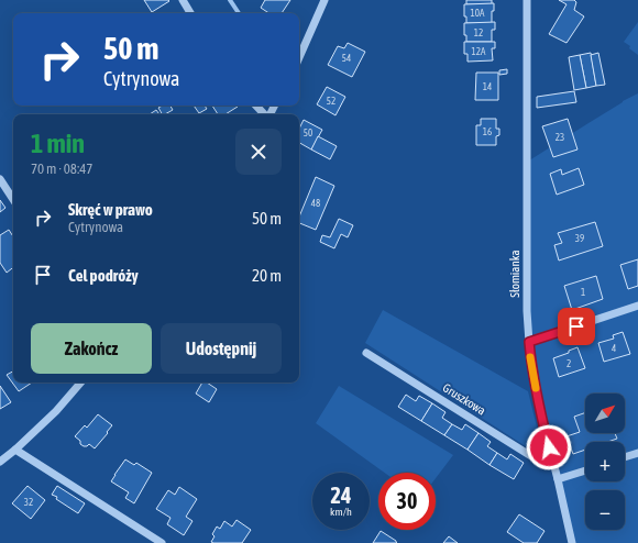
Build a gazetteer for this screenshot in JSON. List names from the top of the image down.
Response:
{
  "streets": {
    "street": ["Słomianka", "Gruszkowa"]
  },
  "crossings": [
    ["Słomianka", "Gruszkowa"]
  ],
  "house_numbers": [
    "10A",
    "12",
    "12A",
    "54",
    "14",
    "52",
    "16",
    "50",
    "23",
    "48",
    "39",
    "1",
    "4",
    "2",
    "32"
  ],
  "north": "top right",
  "page": {
    "turn": ["50 m", "Cytrynowa"],
    "heading": ["1 min", "70 m · 08:47"],
    "list": [
      {
        "name": "Skręć w prawo",
        "note": "Cytrynowa",
        "value": "50 m"
      },
      {
        "name": "Cel podróży",
        "value": "20 m"
      }
    ],
    "buttons": ["Zakończ", "Udostępnij"],
    "map_buttons": ["+", "−"],
    "speed": "24 km/h",
    "limit": "30"
  }
}
